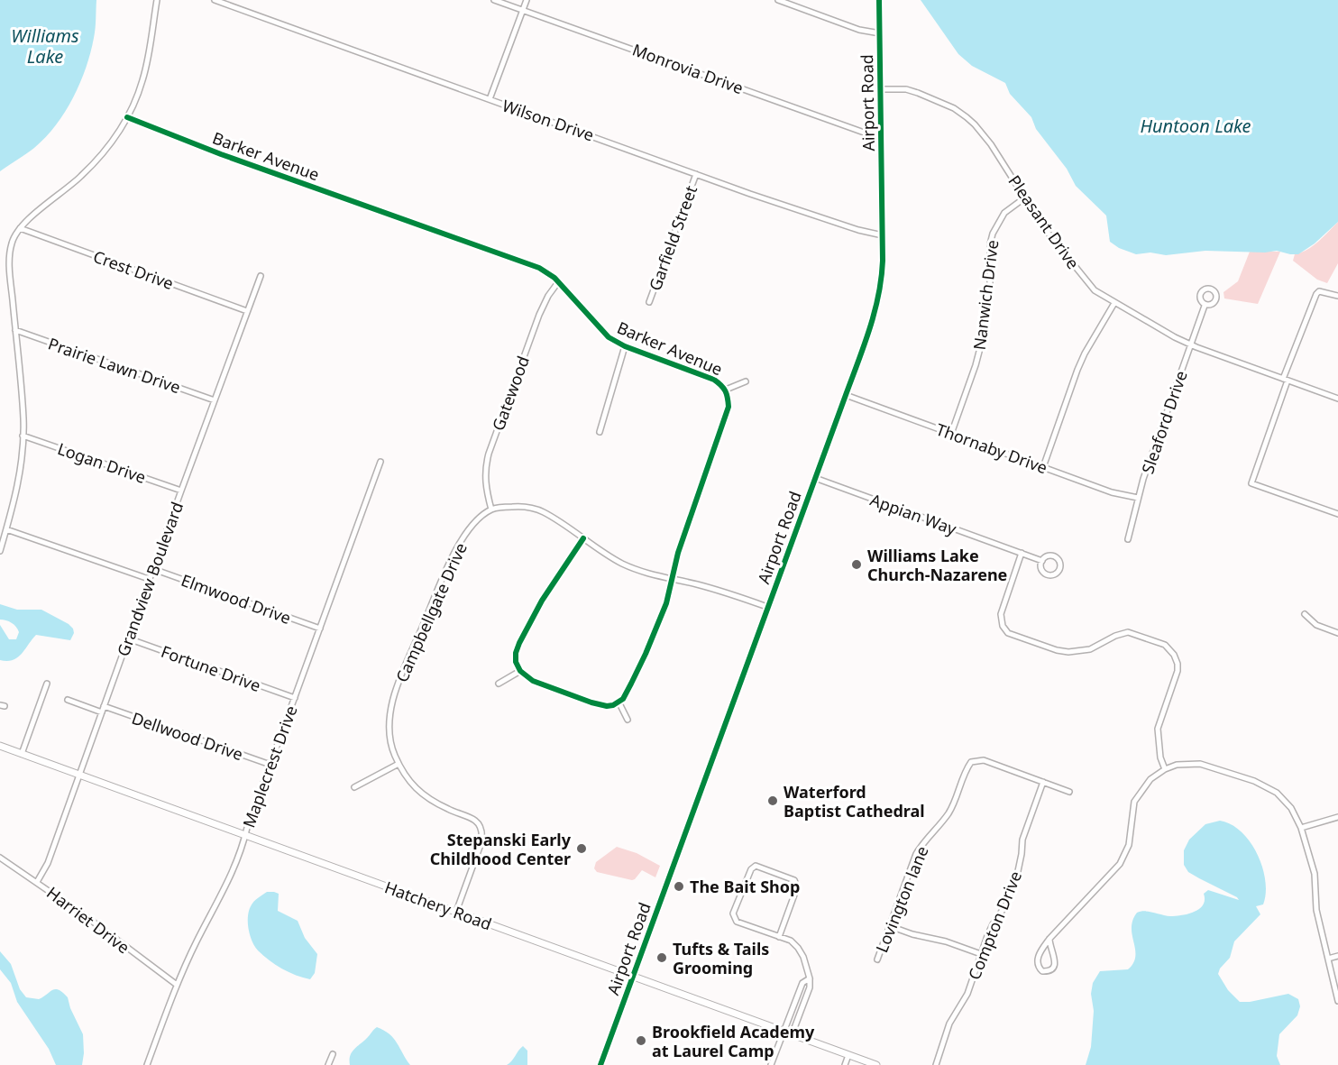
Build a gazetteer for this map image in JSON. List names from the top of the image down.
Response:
{
  "streets": {
    "street": [
      "Monrovia Drive",
      "Airport Road",
      "Wilson Drive",
      "Barker Avenue",
      "Pleasant Drive",
      "Garfield Street",
      "Crest Drive",
      "Nanwich Drive",
      "Prairie Lawn Drive",
      "Gatewood",
      "Sleaford Drive",
      "Thornaby Drive",
      "Logan Drive",
      "Appian Way",
      "Grandview Boulevard",
      "Elmwood Drive",
      "Campbellgate Drive",
      "Fortune Drive",
      "Dellwood Drive",
      "Maplecrest Drive",
      "Lovington lane",
      "Hatchery Road",
      "Harriet Drive",
      "Compton Drive"
    ]
  },
  "crossings": [
    ["Monrovia Drive", "Airport Road"],
    ["Airport Road", "Wilson Drive"],
    ["Airport Road", "Pleasant Drive"],
    ["Airport Road", "Thornaby Drive"],
    ["Airport Road", "Appian Way"],
    ["Airport Road", "Campbellgate Drive"],
    ["Airport Road", "Hatchery Road"],
    ["Wilson Drive", "Garfield Street"],
    ["Barker Avenue", "Gatewood"],
    ["Barker Avenue", "Campbellgate Drive"],
    ["Pleasant Drive", "Nanwich Drive"],
    ["Pleasant Drive", "Sleaford Drive"],
    ["Crest Drive", "Grandview Boulevard"],
    ["Nanwich Drive", "Thornaby Drive"],
    ["Prairie Lawn Drive", "Grandview Boulevard"],
    ["Gatewood", "Campbellgate Drive"],
    ["Sleaford Drive", "Thornaby Drive"],
    ["Logan Drive", "Grandview Boulevard"],
    ["Grandview Boulevard", "Elmwood Drive"],
    ["Grandview Boulevard", "Fortune Drive"],
    ["Grandview Boulevard", "Dellwood Drive"],
    ["Grandview Boulevard", "Hatchery Road"],
    ["Grandview Boulevard", "Harriet Drive"],
    ["Elmwood Drive", "Maplecrest Drive"],
    ["Campbellgate Drive", "Hatchery Road"],
    ["Fortune Drive", "Maplecrest Drive"],
    ["Dellwood Drive", "Maplecrest Drive"],
    ["Maplecrest Drive", "Hatchery Road"],
    ["Maplecrest Drive", "Harriet Drive"],
    ["Lovington lane", "Compton Drive"]
  ],
  "water": ["Williams Lake", "Huntoon Lake"],
  "places": [
    "Williams Lake Church-Nazarene",
    "Waterford Baptist Cathedral",
    "Stepanski Early Childhood Center",
    "The Bait Shop",
    "Tufts & Tails Grooming",
    "Brookfield Academy at Laurel Camp"
  ]
}
